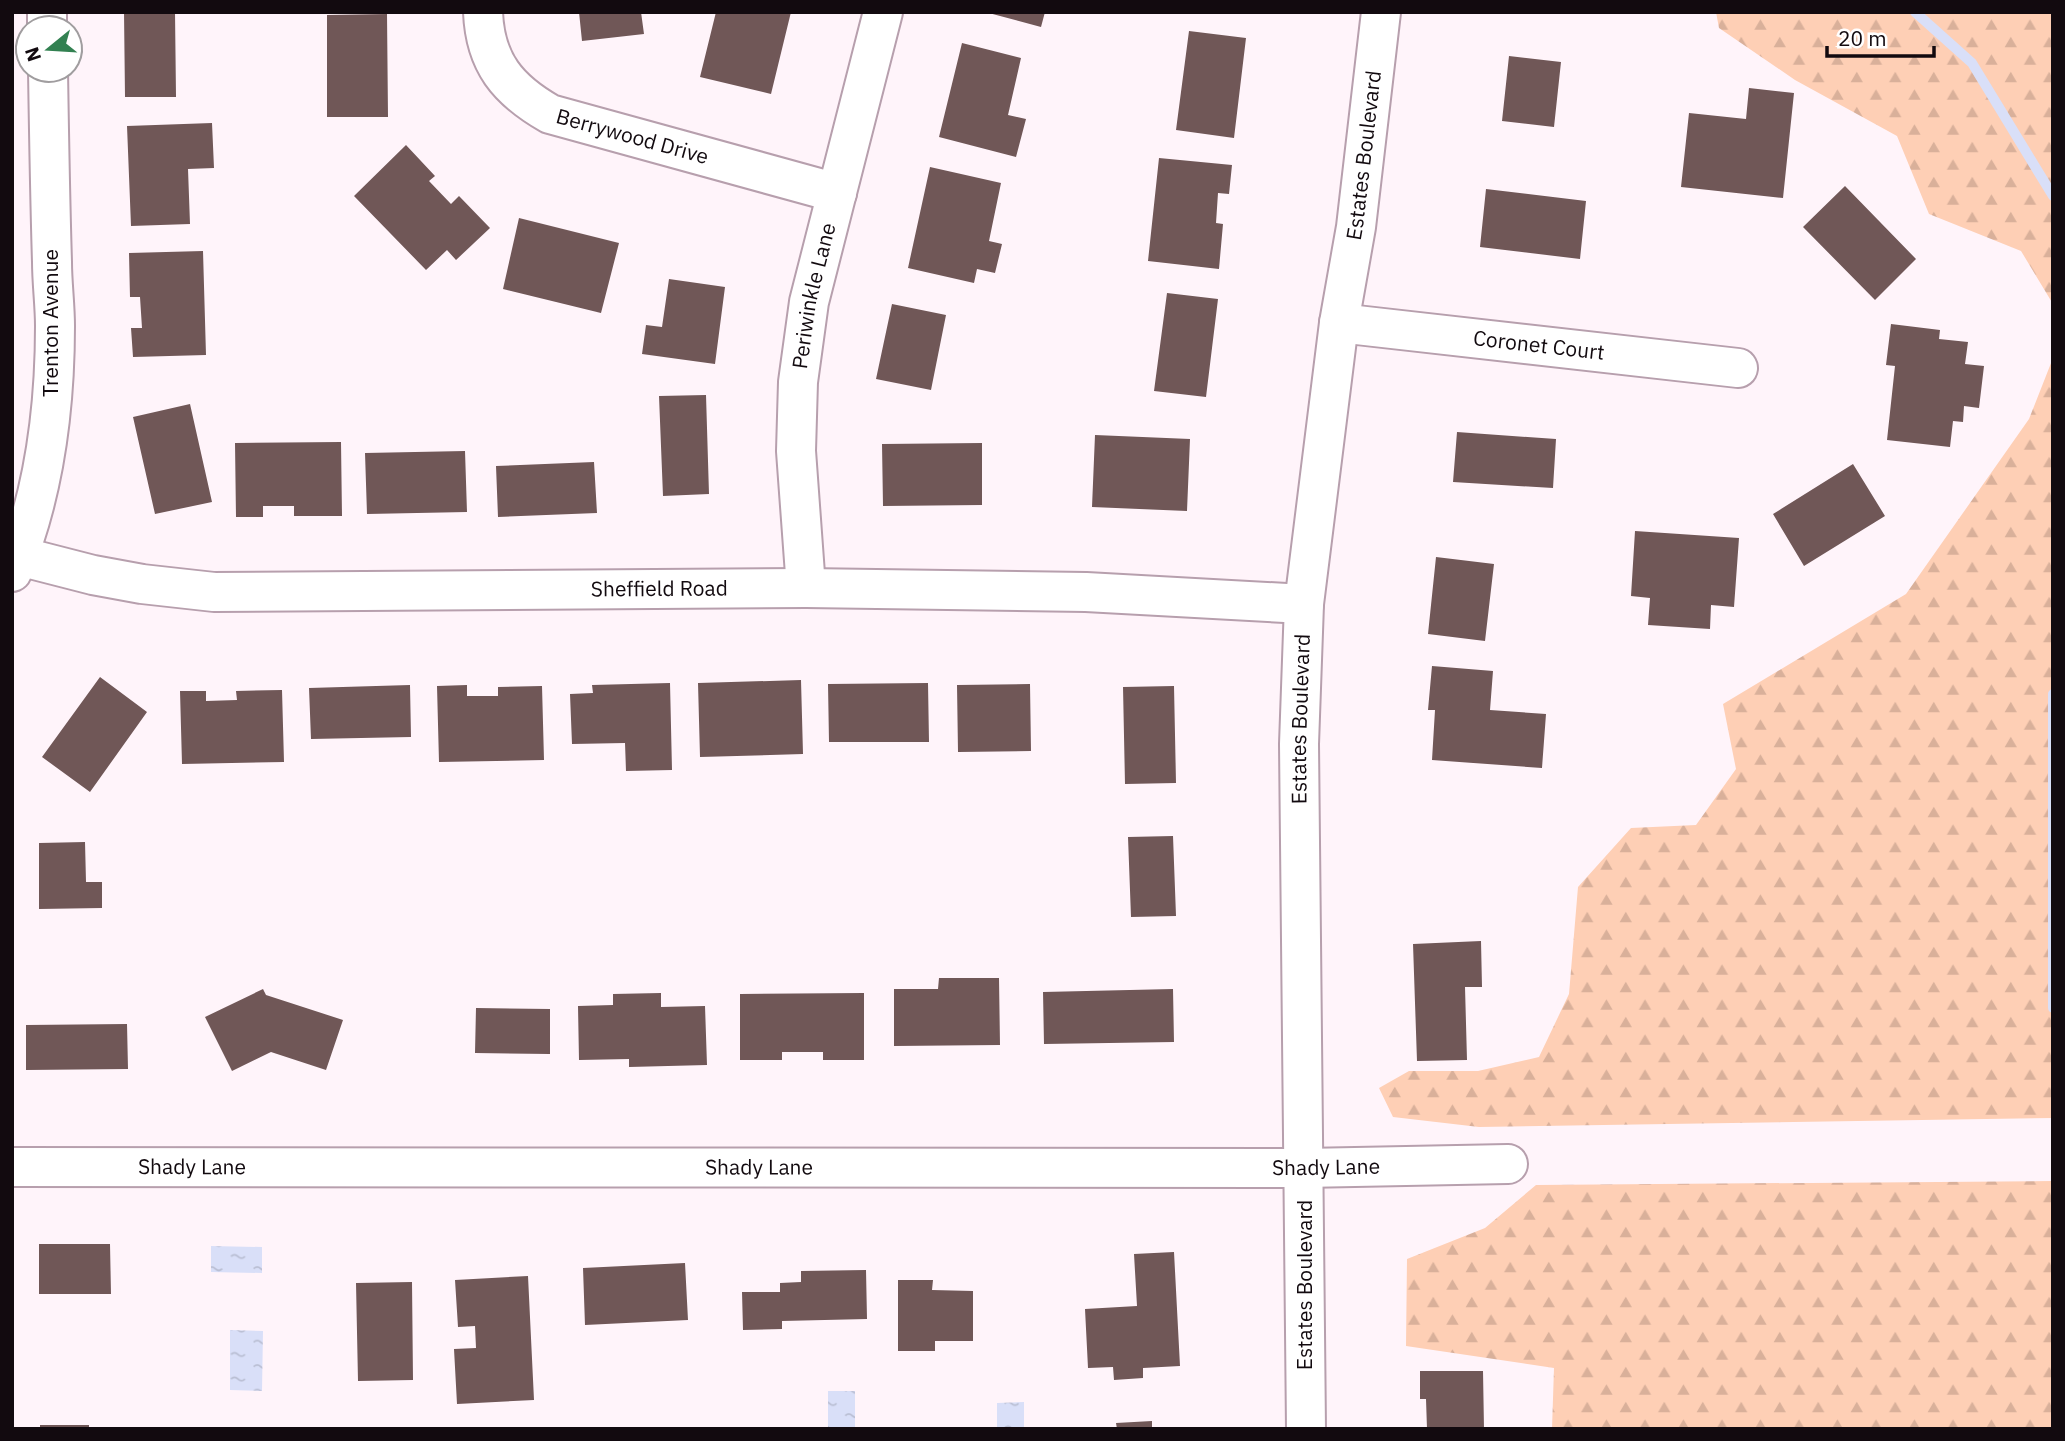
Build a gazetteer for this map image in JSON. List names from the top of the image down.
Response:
{
  "streets": {
    "street": [
      "Berrywood Drive",
      "Estates Boulevard",
      "Periwinkle Lane",
      "Trenton Avenue",
      "Coronet Court",
      "Sheffield Road",
      "Shady Lane"
    ]
  },
  "crossings": [
    ["Berrywood Drive", "Periwinkle Lane"],
    ["Estates Boulevard", "Coronet Court"],
    ["Estates Boulevard", "Sheffield Road"],
    ["Estates Boulevard", "Shady Lane"],
    ["Periwinkle Lane", "Sheffield Road"],
    ["Trenton Avenue", "Sheffield Road"]
  ],
  "scale_bar": "20 m",
  "north": "left"
}
